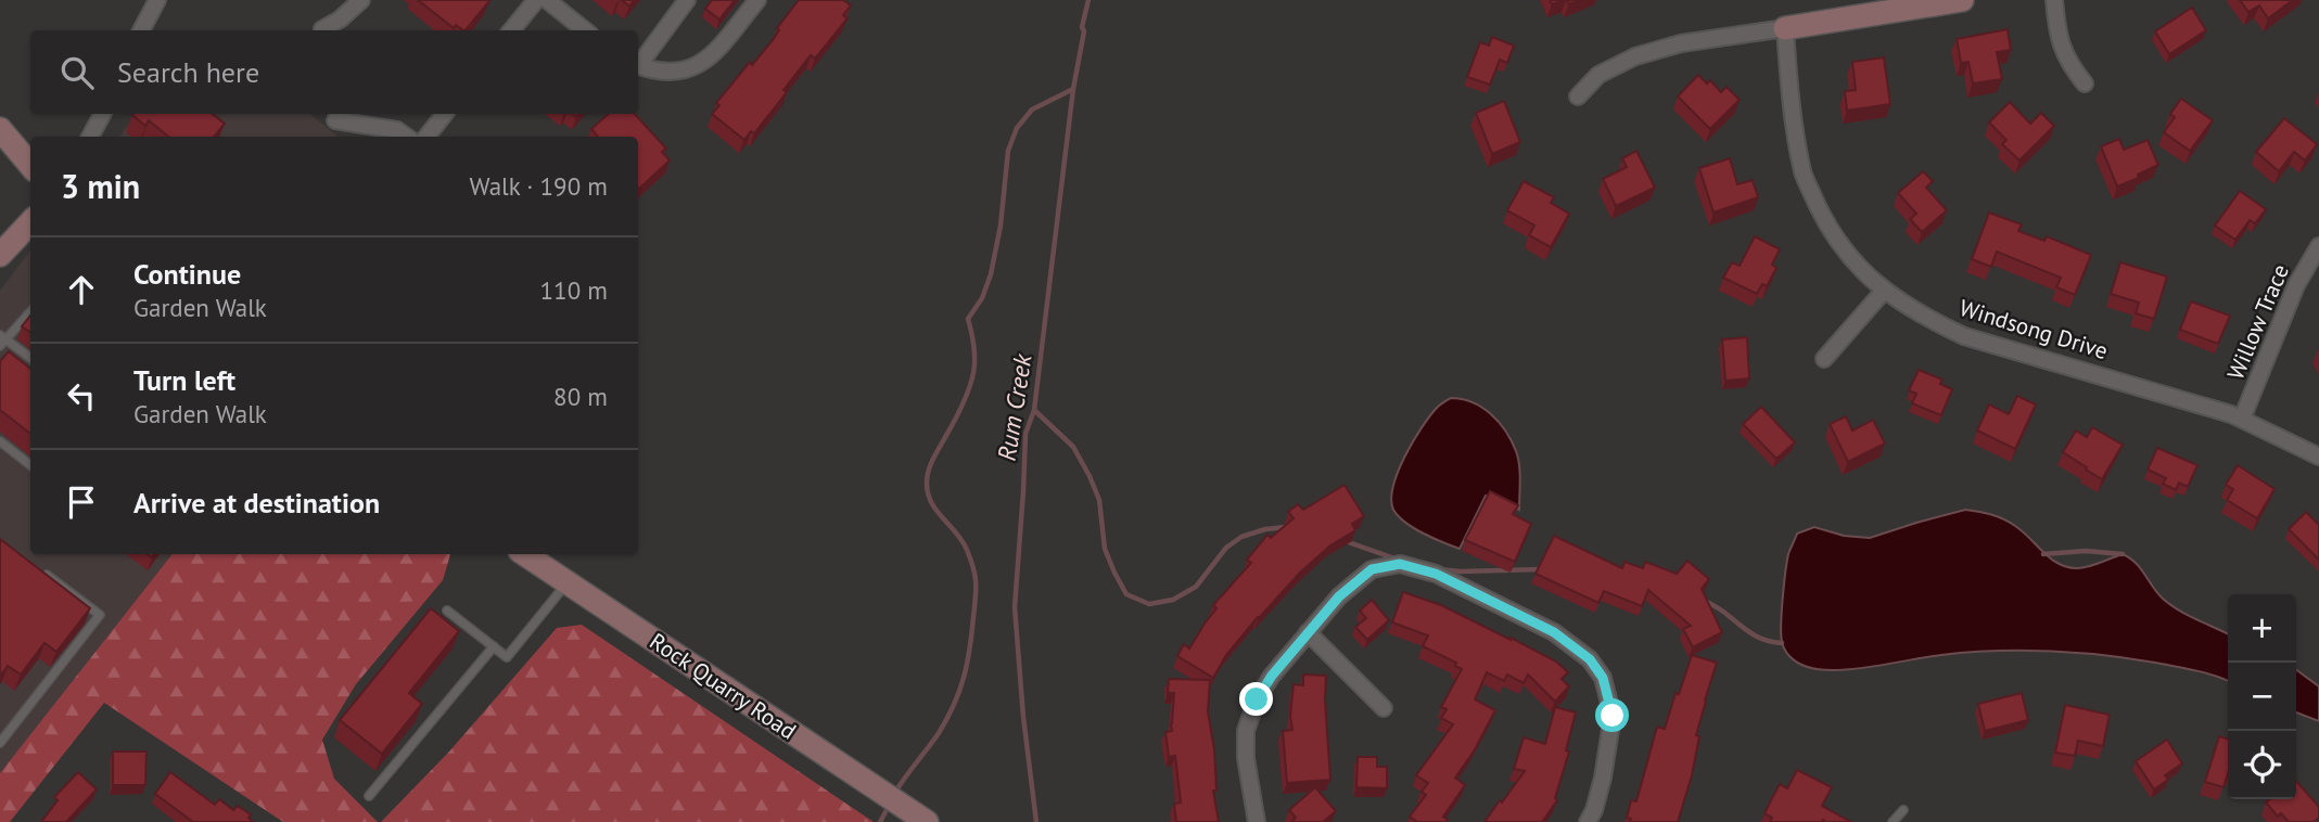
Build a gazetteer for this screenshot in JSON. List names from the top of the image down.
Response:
{
  "streets": {
    "street": ["Willow Trace", "Windsong Drive", "Rock Quarry Road"]
  },
  "crossings": [
    ["Willow Trace", "Windsong Drive"]
  ],
  "water": ["Rum Creek"],
  "page": {
    "search": "Search here",
    "heading": ["3 min", "Walk · 190 m"],
    "list": [
      ["Continue", "Garden Walk", "110 m"],
      ["Turn left", "Garden Walk", "80 m"],
      "Arrive at destination"
    ],
    "map_buttons": ["+", "−"]
  }
}
